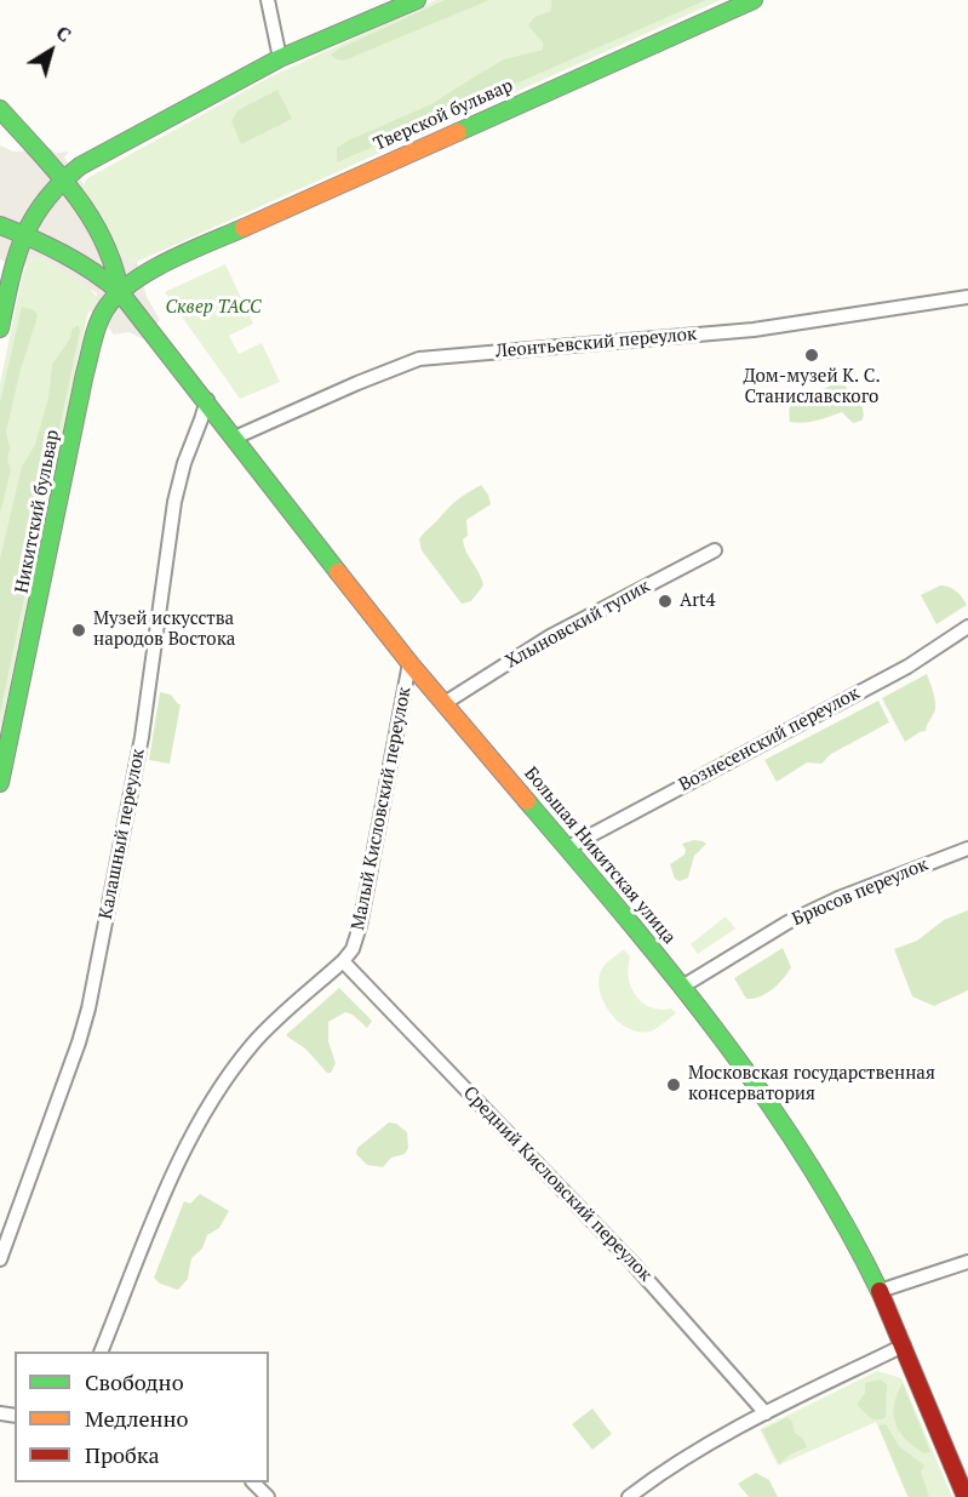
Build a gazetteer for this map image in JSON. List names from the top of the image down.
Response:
{
  "streets": {
    "street": [
      "Тверской бульвар",
      "Леонтьевский переулок",
      "Никитский бульвар",
      "Хлыновский тупик",
      "Вознесенский переулок",
      "Малый Кисловский переулок",
      "Калашный переулок",
      "Большая Никитская улица",
      "Брюсов переулок",
      "Средний Кисловский переулок"
    ]
  },
  "crossings": [
    ["Тверской бульвар", "Никитский бульвар"],
    ["Леонтьевский переулок", "Большая Никитская улица"],
    ["Никитский бульвар", "Большая Никитская улица"],
    ["Хлыновский тупик", "Большая Никитская улица"],
    ["Вознесенский переулок", "Большая Никитская улица"],
    ["Малый Кисловский переулок", "Большая Никитская улица"],
    ["Малый Кисловский переулок", "Средний Кисловский переулок"],
    ["Калашный переулок", "Большая Никитская улица"],
    ["Большая Никитская улица", "Брюсов переулок"]
  ],
  "parks": ["Сквер ТАСС"],
  "places": [
    "Дом-музей К. С. Станиславского",
    "Art4",
    "Музей искусства народов Востока",
    "Московская государственная консерватория"
  ],
  "legend": ["Свободно", "Медленно", "Пробка"],
  "north": "top right"
}
